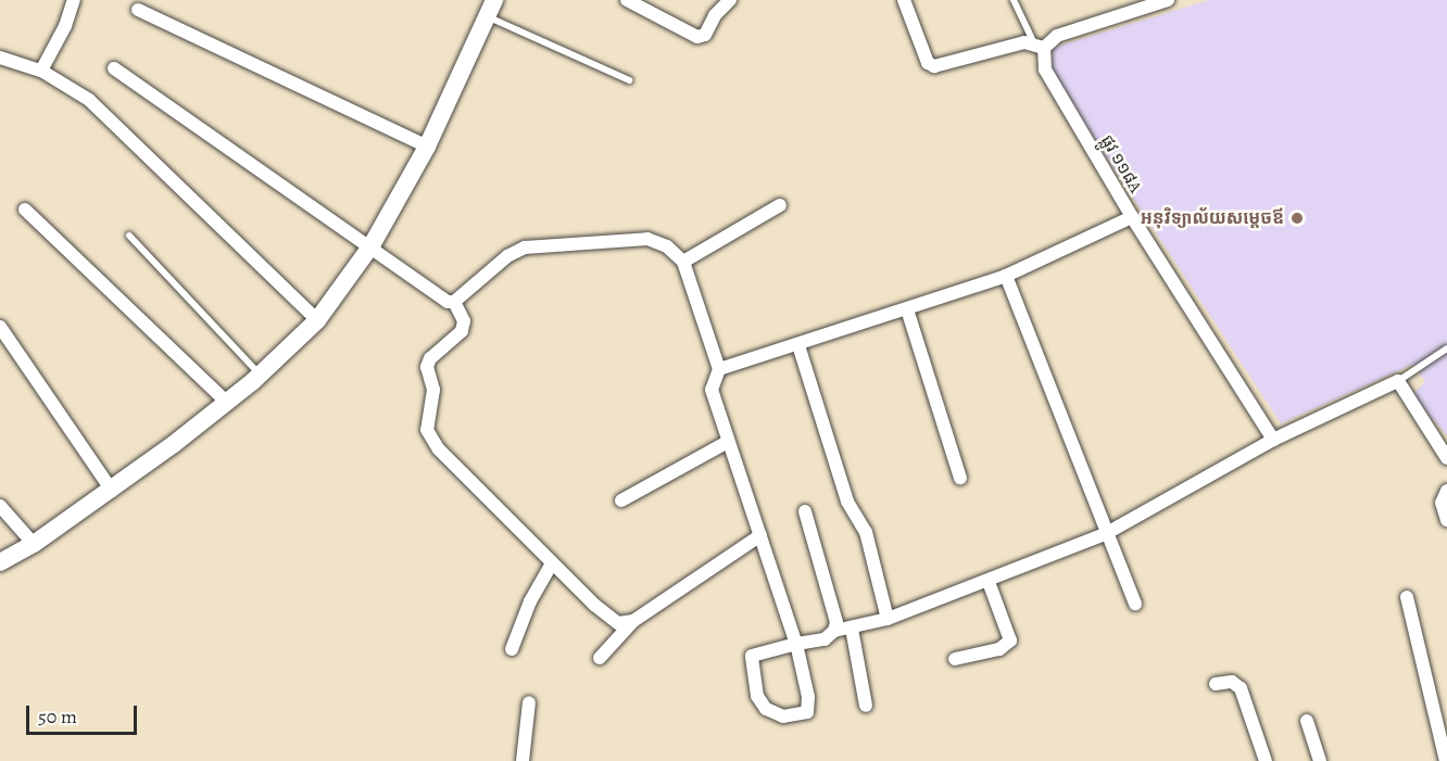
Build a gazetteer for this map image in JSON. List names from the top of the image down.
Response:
{
  "streets": {
    "street": ["ផ្លូវ ១១៨A"]
  },
  "places": ["អនុវិទ្យាល័យសម្តេចឪ"],
  "scale_bar": "50 m"
}
